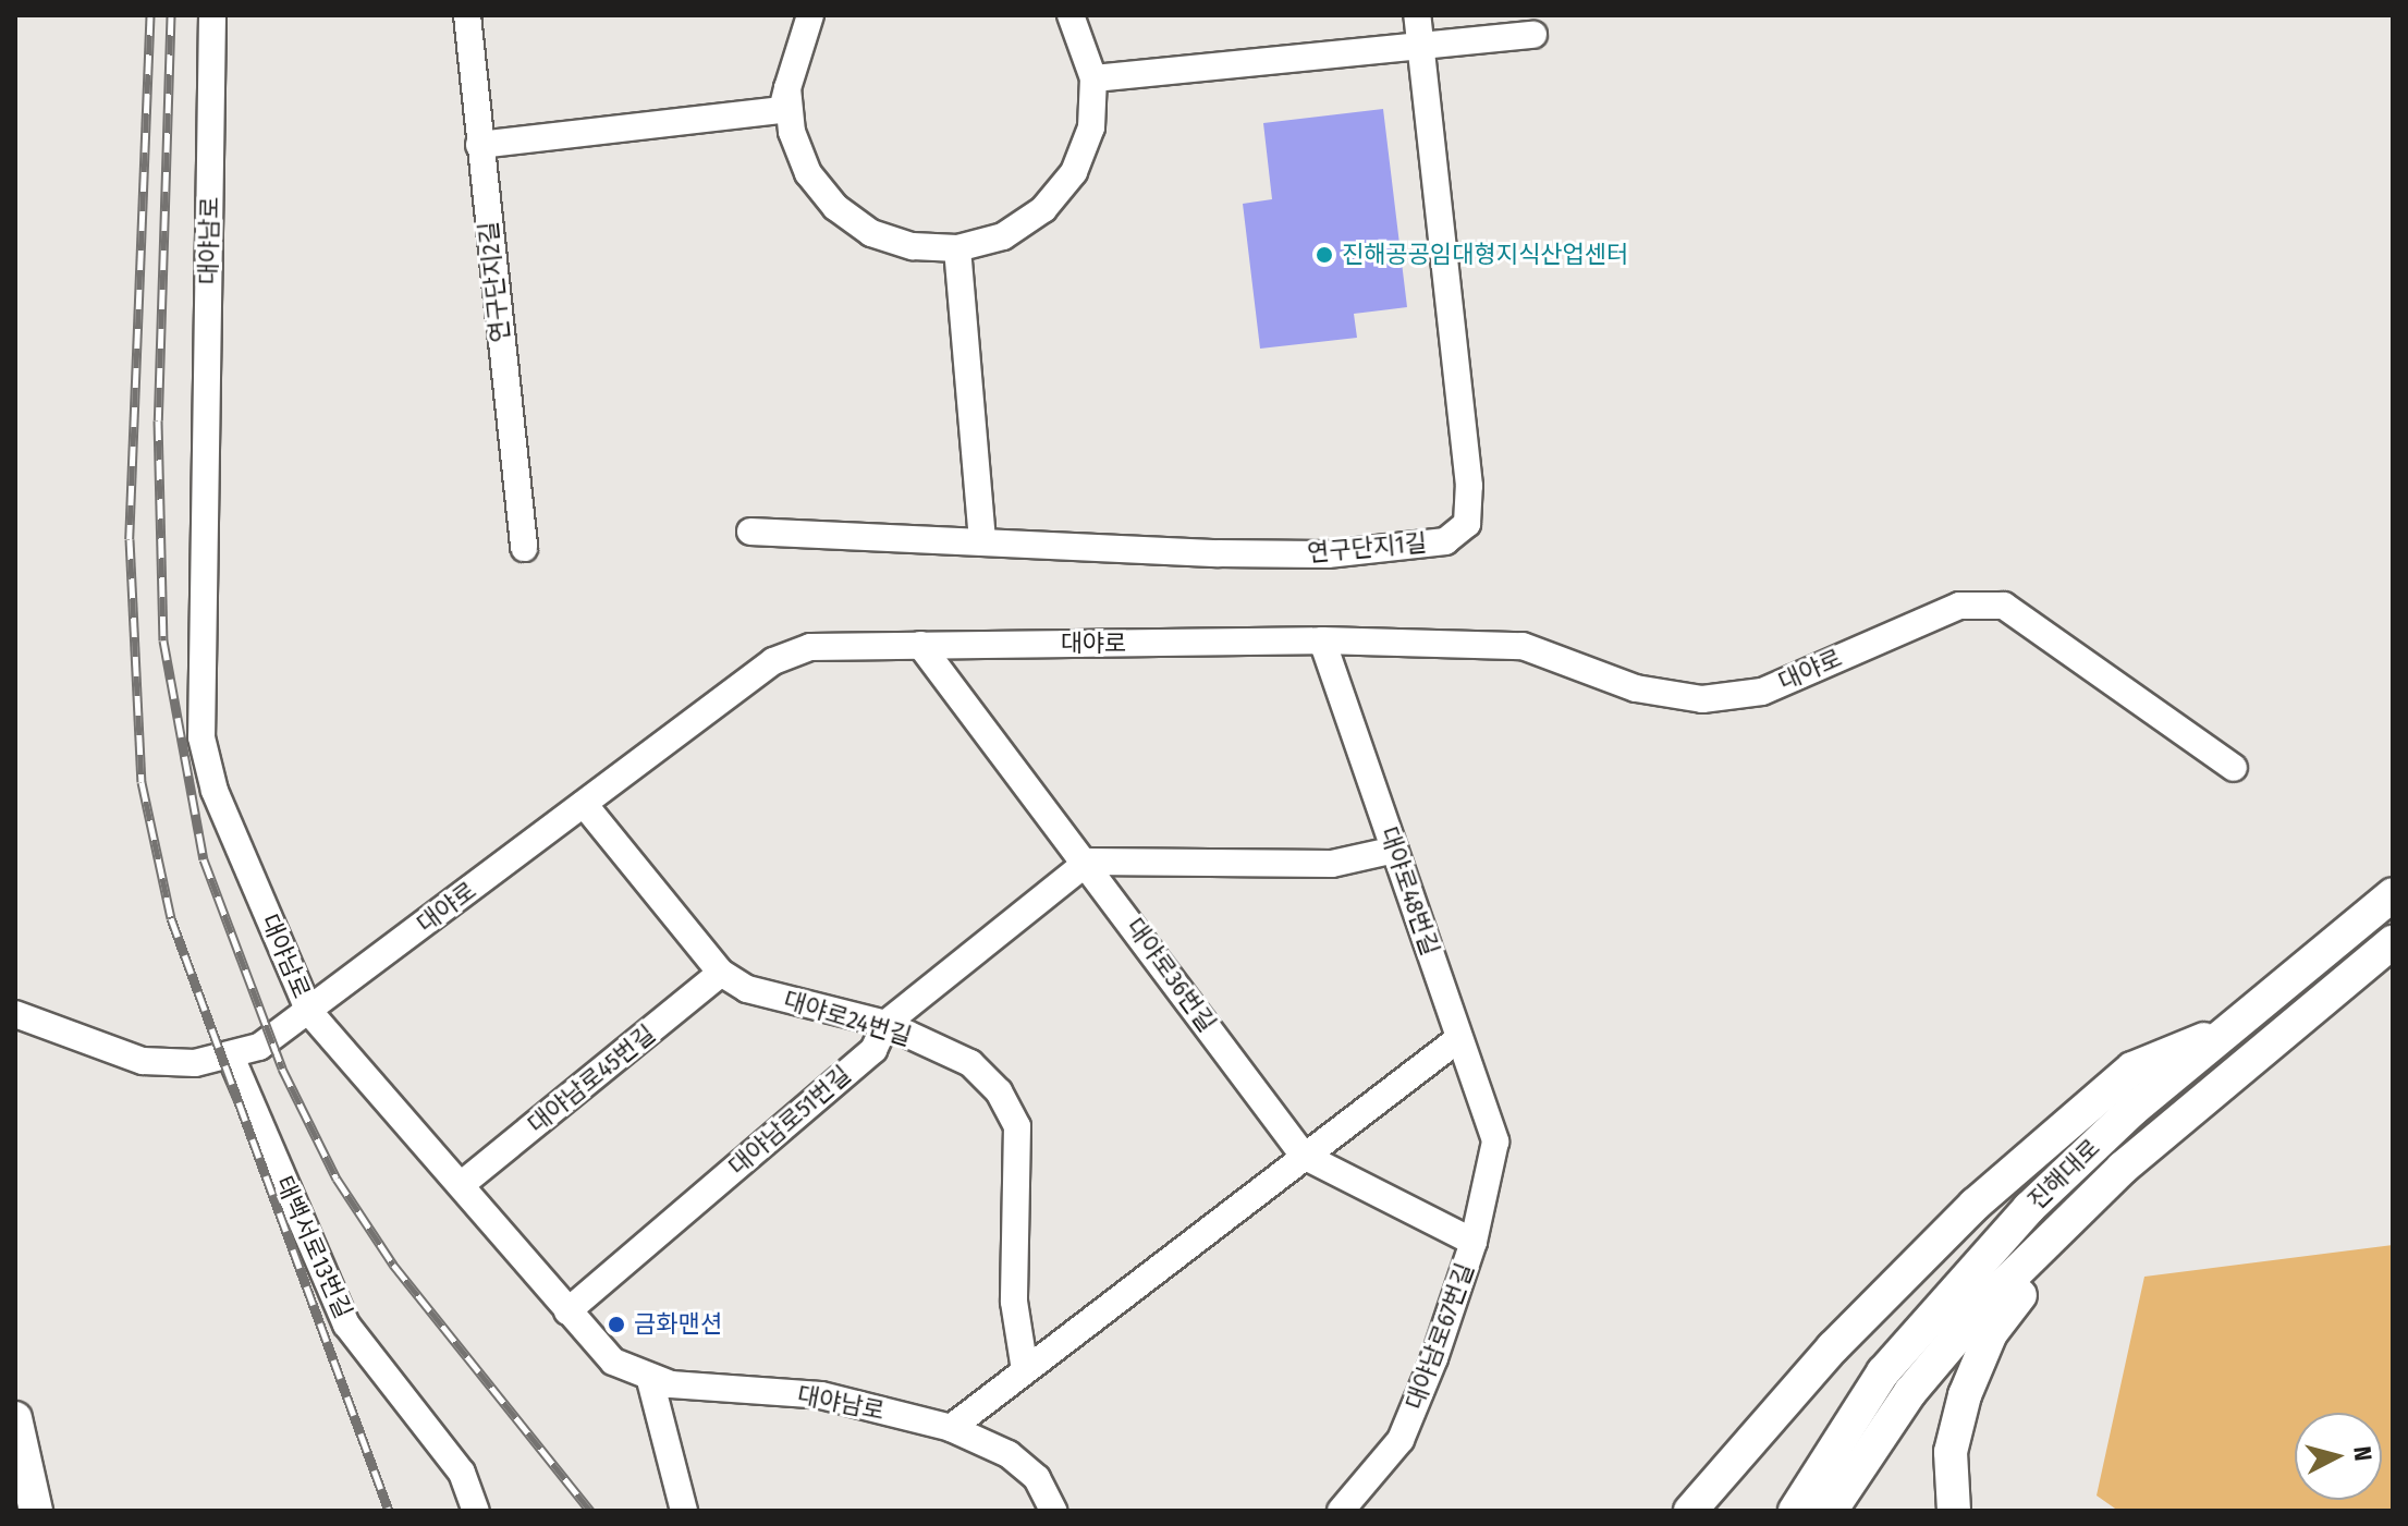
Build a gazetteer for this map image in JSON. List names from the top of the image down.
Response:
{
  "streets": {
    "main road": ["진해대로"],
    "street": [
      "대야남로",
      "연구단지2길",
      "연구단지1길",
      "대야로",
      "대야로48번길",
      "대야로36번길",
      "대야로24번길",
      "대야남로45번길",
      "대야남로51번길",
      "태백서로13번길",
      "대야남로67번길"
    ]
  },
  "crossings": [
    ["대야남로", "대야로"],
    ["대야남로", "대야남로45번길"],
    ["대야남로", "대야남로51번길"],
    ["대야로", "대야로48번길"],
    ["대야로", "대야로36번길"],
    ["대야로", "대야로24번길"],
    ["대야로", "태백서로13번길"],
    ["대야로48번길", "대야남로67번길"],
    ["대야로36번길", "대야남로51번길"],
    ["대야로36번길", "대야남로67번길"],
    ["대야로24번길", "대야남로45번길"],
    ["대야로24번길", "대야남로51번길"]
  ],
  "places": ["진해공공임대형지식산업센터", "금화맨션"],
  "north": "right"
}
